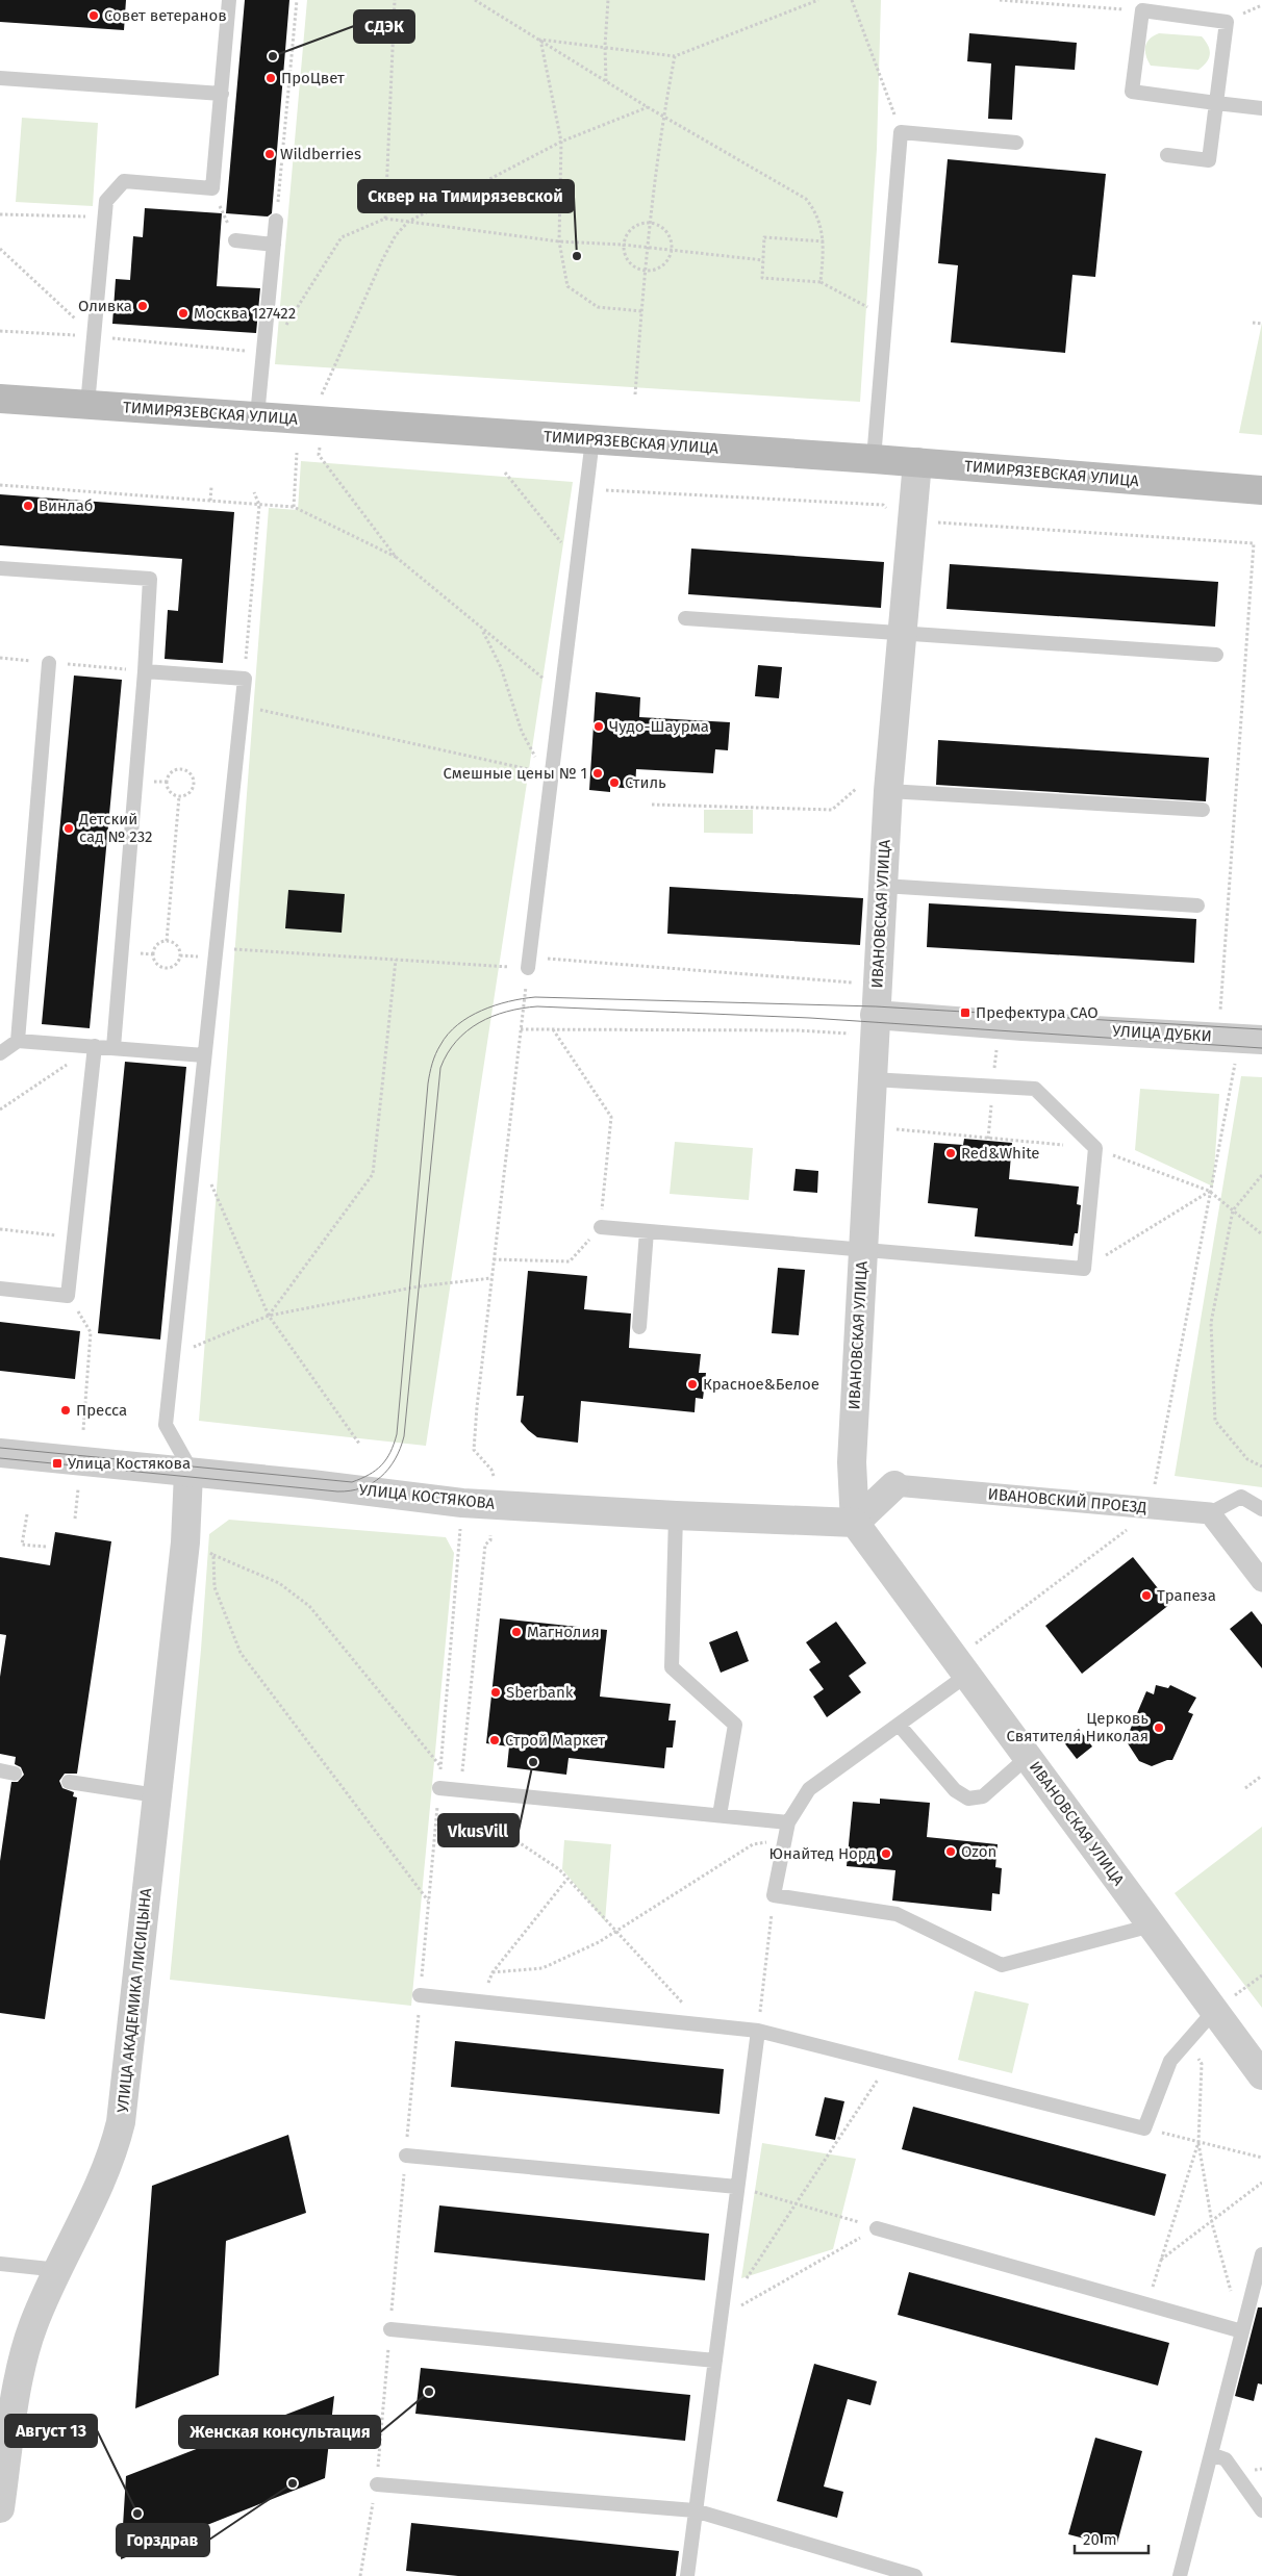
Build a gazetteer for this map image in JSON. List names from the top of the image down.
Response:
{
  "streets": {
    "main road": ["ТИМИРЯЗЕВСКАЯ УЛИЦА"],
    "street": [
      "ИВАНОВСКАЯ УЛИЦА",
      "УЛИЦА ДУБКИ",
      "УЛИЦА КОСТЯКОВА",
      "ИВАНОВСКИЙ ПРОЕЗД",
      "УЛИЦА АКАДЕМИКА ЛИСИЦЫНА"
    ]
  },
  "crossings": [
    ["ТИМИРЯЗЕВСКАЯ УЛИЦА", "ИВАНОВСКАЯ УЛИЦА"],
    ["ИВАНОВСКАЯ УЛИЦА", "УЛИЦА ДУБКИ"],
    ["ИВАНОВСКАЯ УЛИЦА", "УЛИЦА КОСТЯКОВА"],
    ["ИВАНОВСКАЯ УЛИЦА", "ИВАНОВСКИЙ ПРОЕЗД"],
    ["УЛИЦА КОСТЯКОВА", "ИВАНОВСКИЙ ПРОЕЗД"],
    ["УЛИЦА КОСТЯКОВА", "УЛИЦА АКАДЕМИКА ЛИСИЦЫНА"]
  ],
  "places": {
    "other": [
      "Совет ветеранов",
      "СДЭК",
      "ПроЦвет",
      "Wildberries",
      "Сквер на Тимирязевской",
      "Оливка",
      "Москва 127422",
      "Винлаб",
      "Чудо-Шаурма",
      "Смешные цены № 1",
      "Стиль",
      "Детский сад № 232",
      "Red&White",
      "Красное&Белое",
      "Пресса",
      "Трапеза",
      "Магнолия",
      "Sberbank",
      "Церковь Святителя Николая",
      "Строй Маркет",
      "VkusVill",
      "Ozon",
      "Юнайтед Норд",
      "Женская консультация",
      "Горздрав",
      "Август 13"
    ],
    "transit": ["Префектура САО", "Улица Костякова"]
  },
  "scale_bar": "20 m"
}
